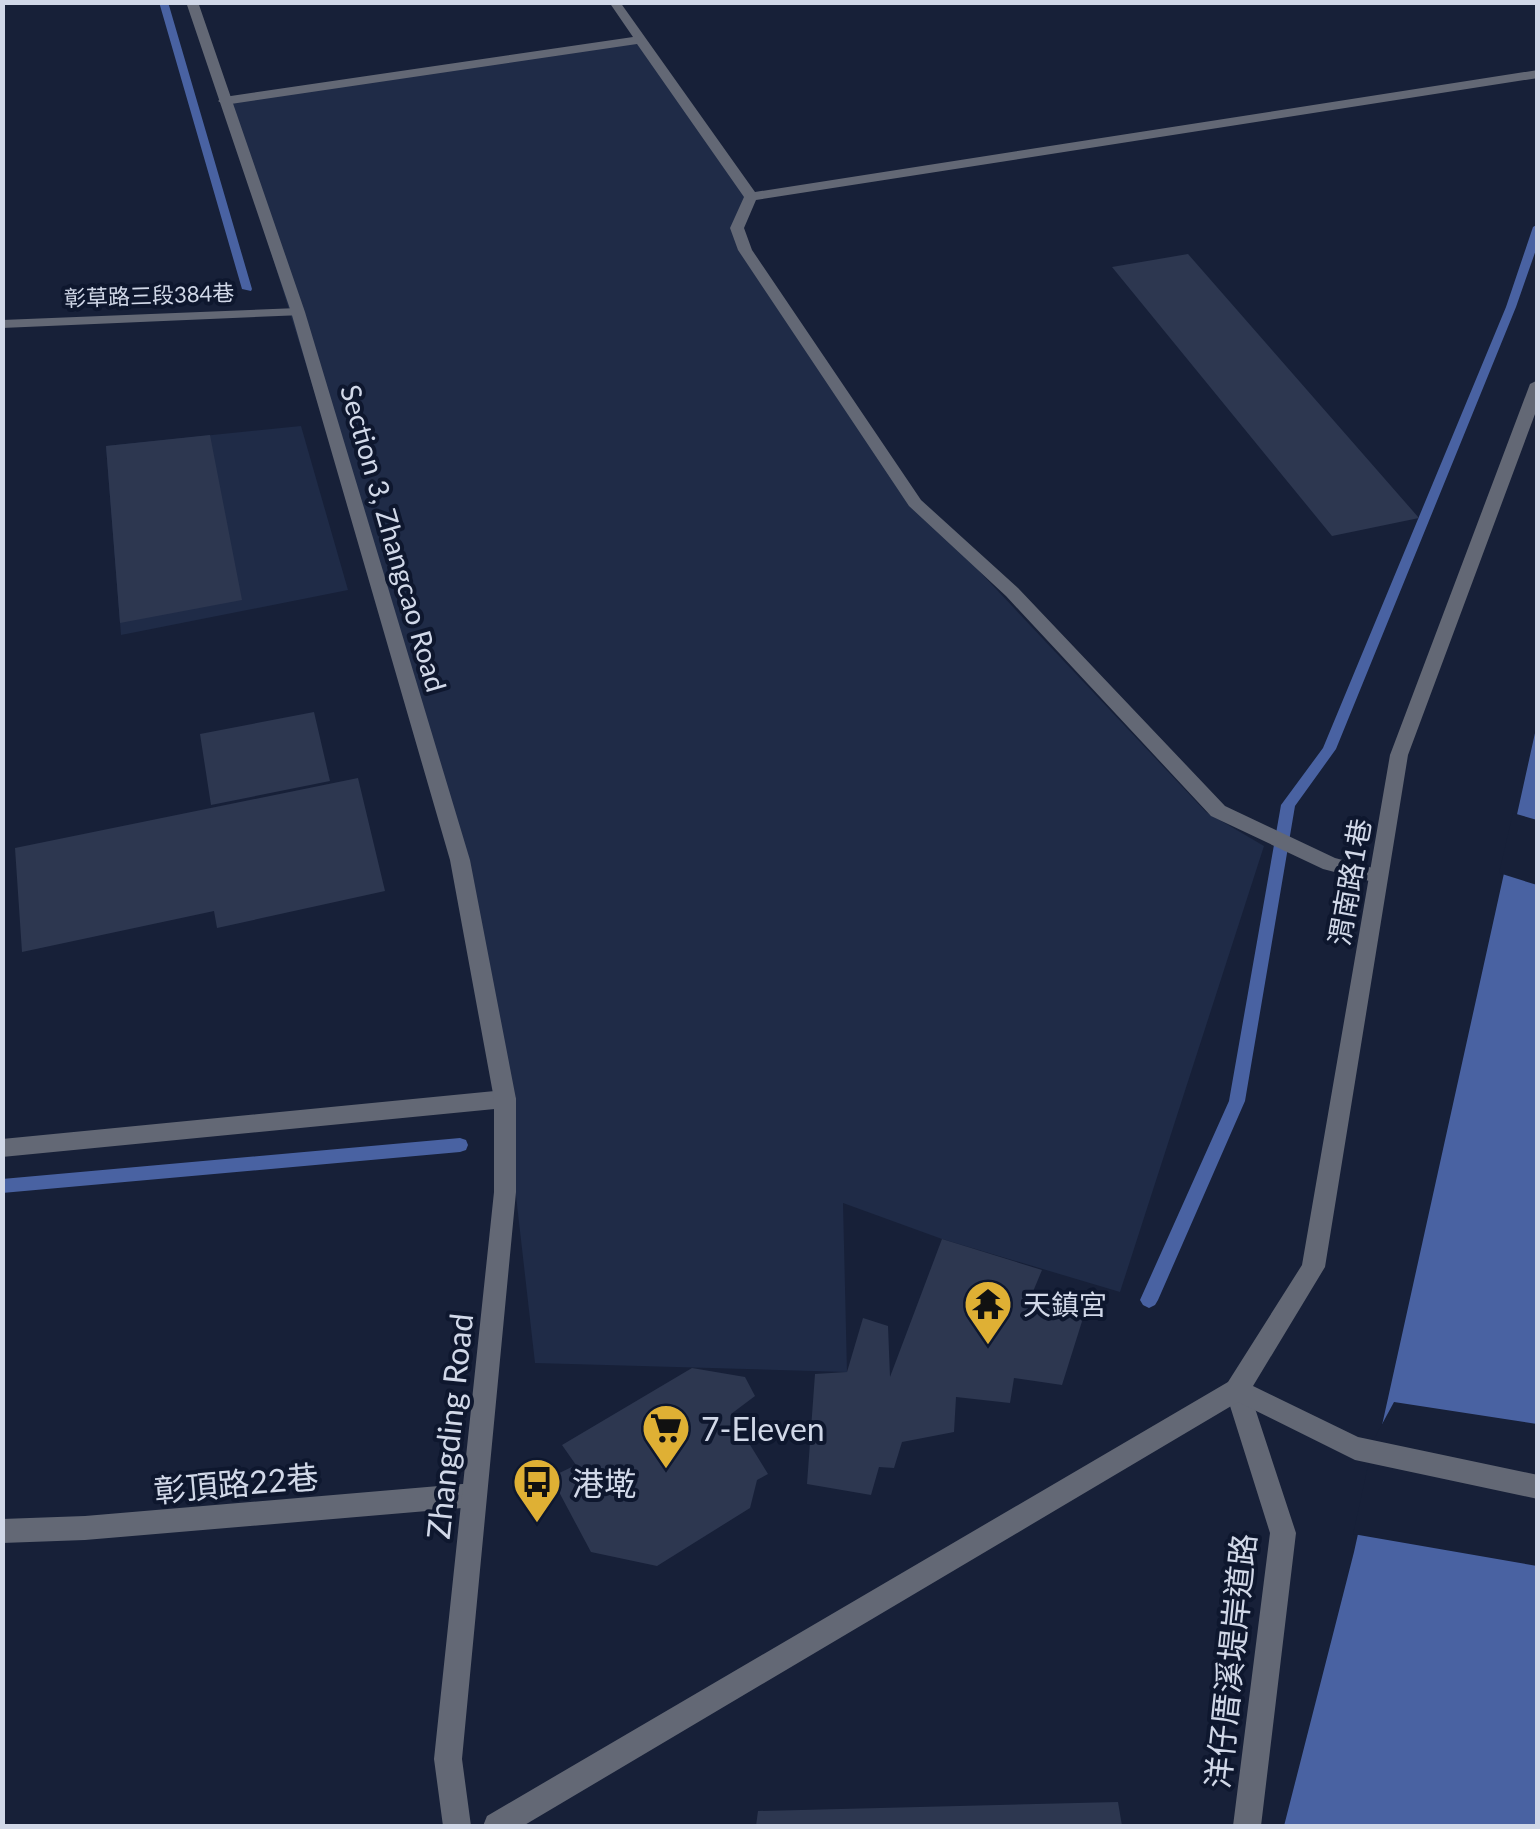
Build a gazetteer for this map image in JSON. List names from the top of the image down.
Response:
{
  "streets": {
    "street": [
      "彰草路三段384巷",
      "Section 3, Zhangcao Road",
      "渭南路1巷",
      "Zhangding Road",
      "彰頂路22巷",
      "洋仔厝溪堤岸道路"
    ]
  },
  "crossings": [
    ["彰草路三段384巷", "Section 3, Zhangcao Road"],
    ["Section 3, Zhangcao Road", "Zhangding Road"],
    ["渭南路1巷", "洋仔厝溪堤岸道路"],
    ["Zhangding Road", "彰頂路22巷"]
  ],
  "places": {
    "temple": ["天鎮宮"],
    "supermarket": ["7-Eleven"],
    "bus stop": ["港墘"]
  }
}
